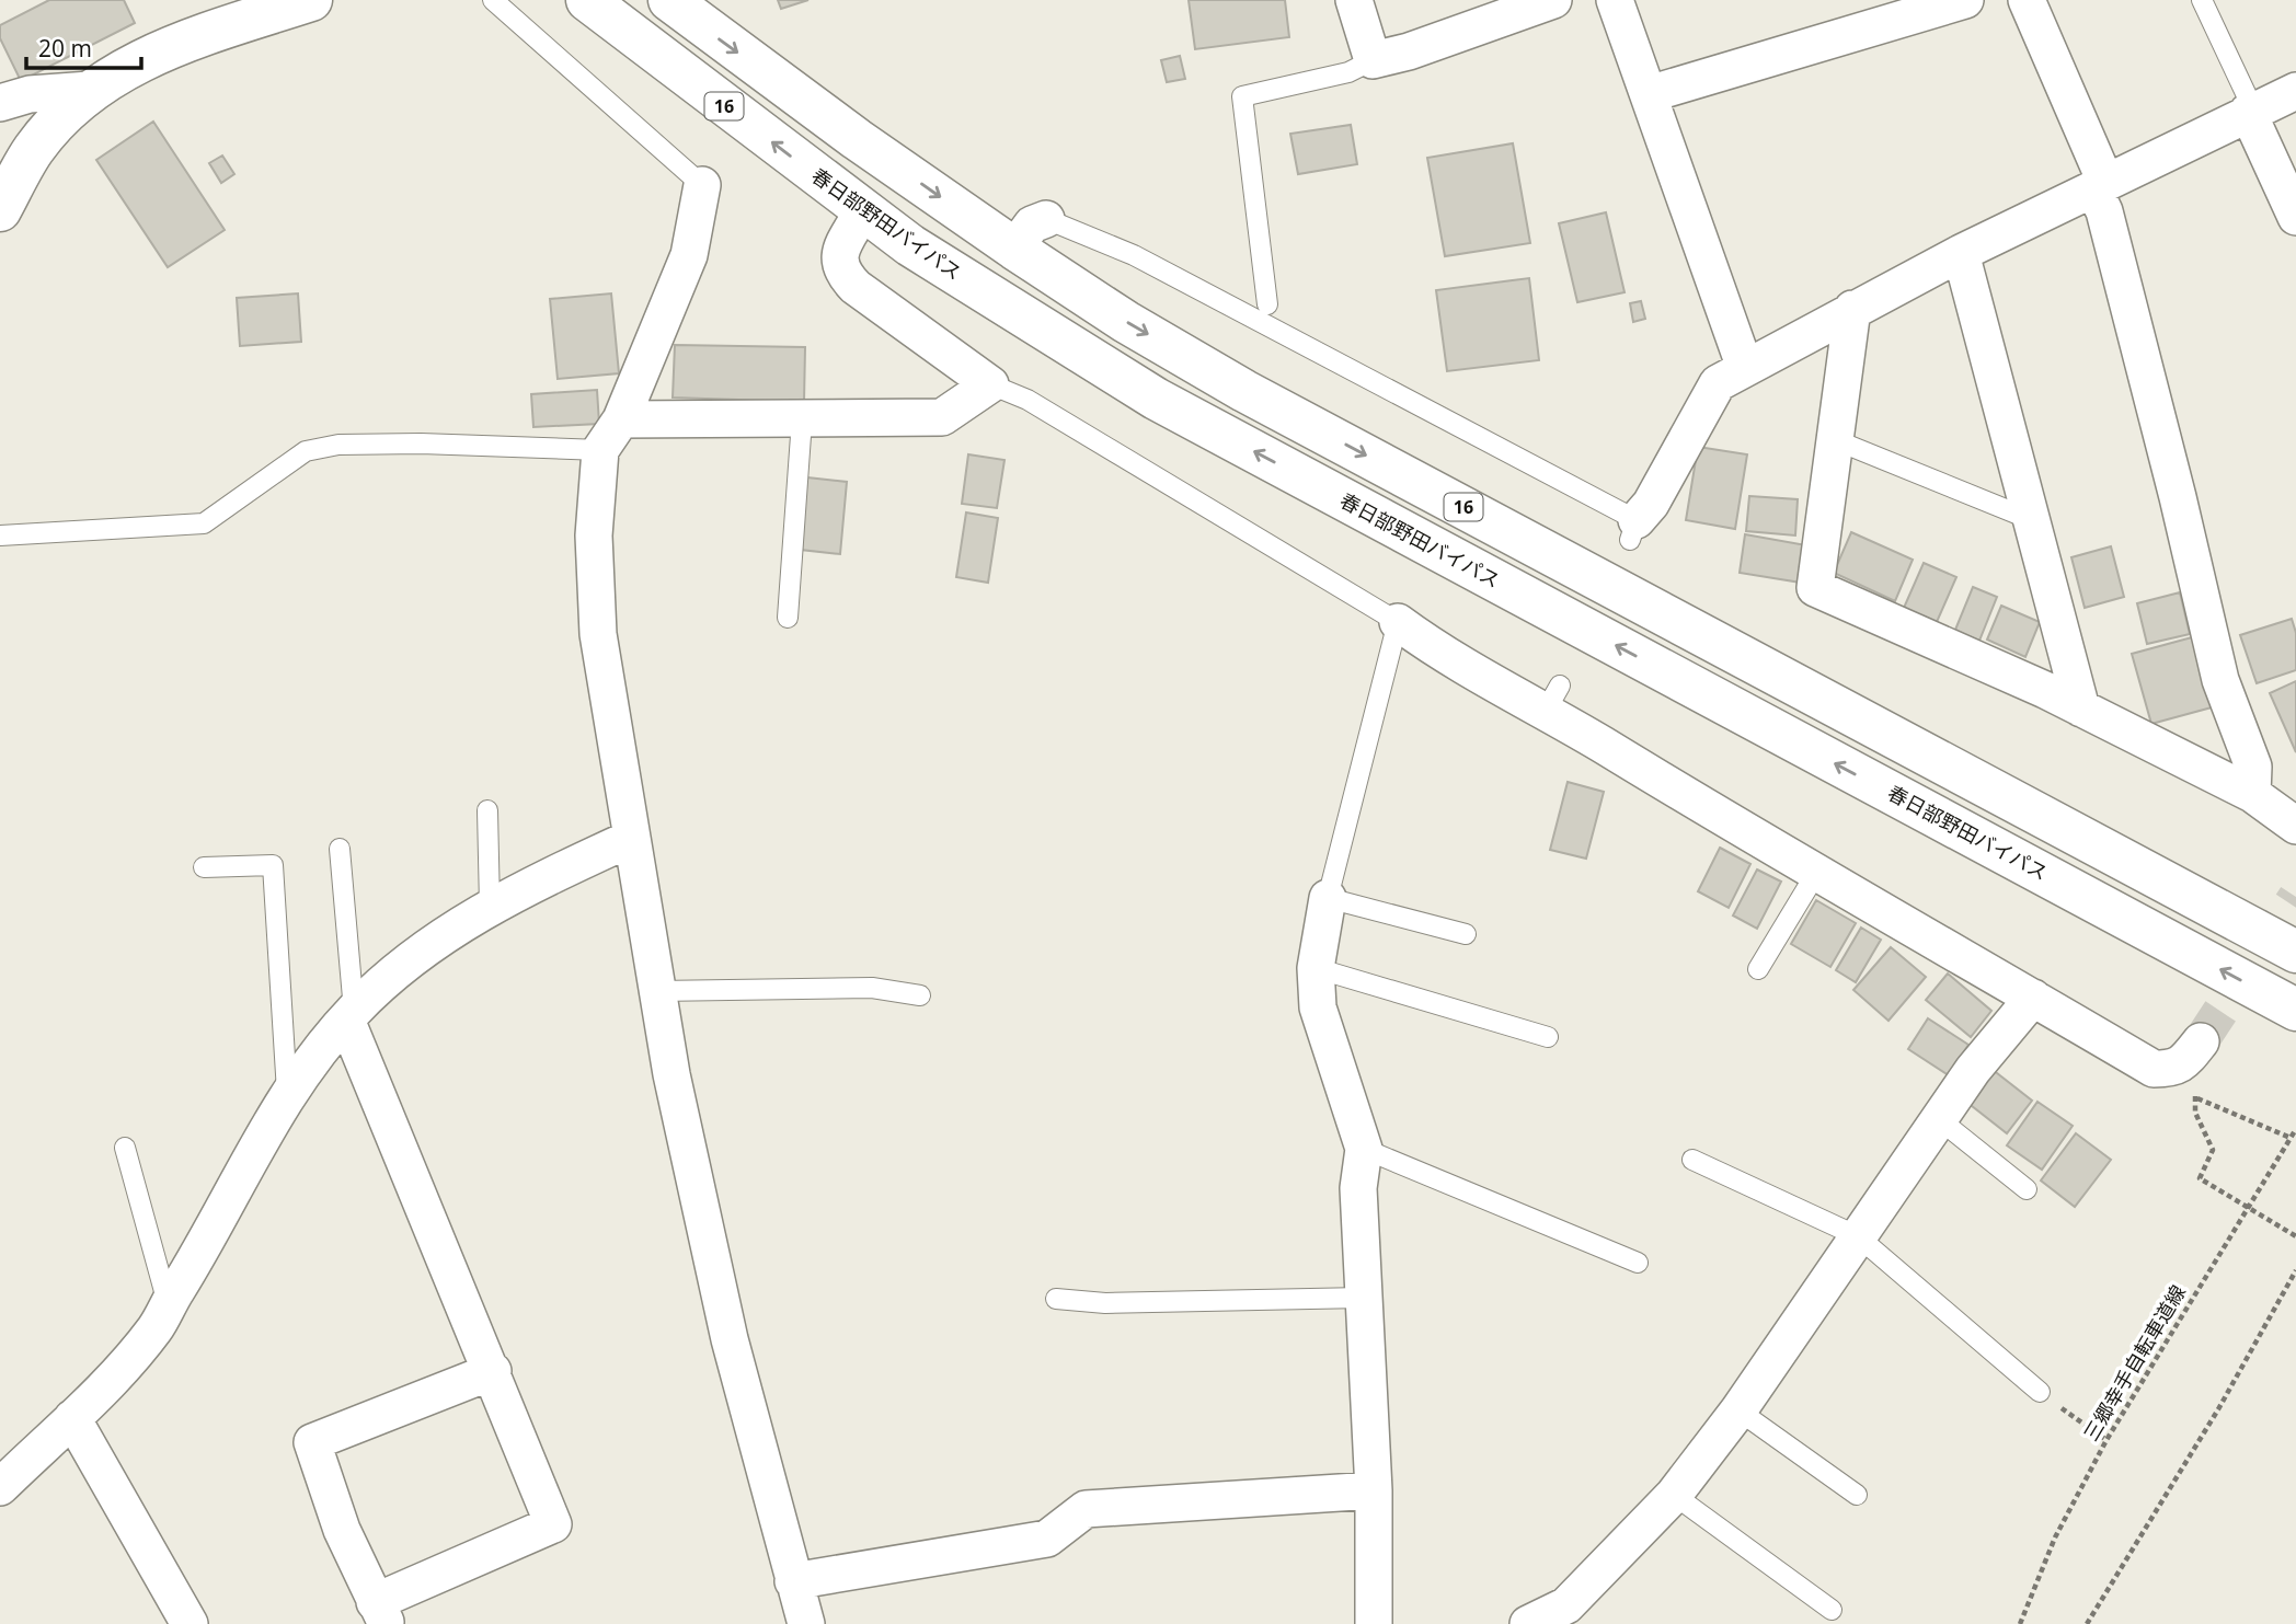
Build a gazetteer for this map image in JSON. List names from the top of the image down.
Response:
{
  "streets": {
    "main road": ["16", "春日部野田バイパス"],
    "path": ["三郷幸手自転車道線"]
  },
  "scale_bar": "20 m"
}
